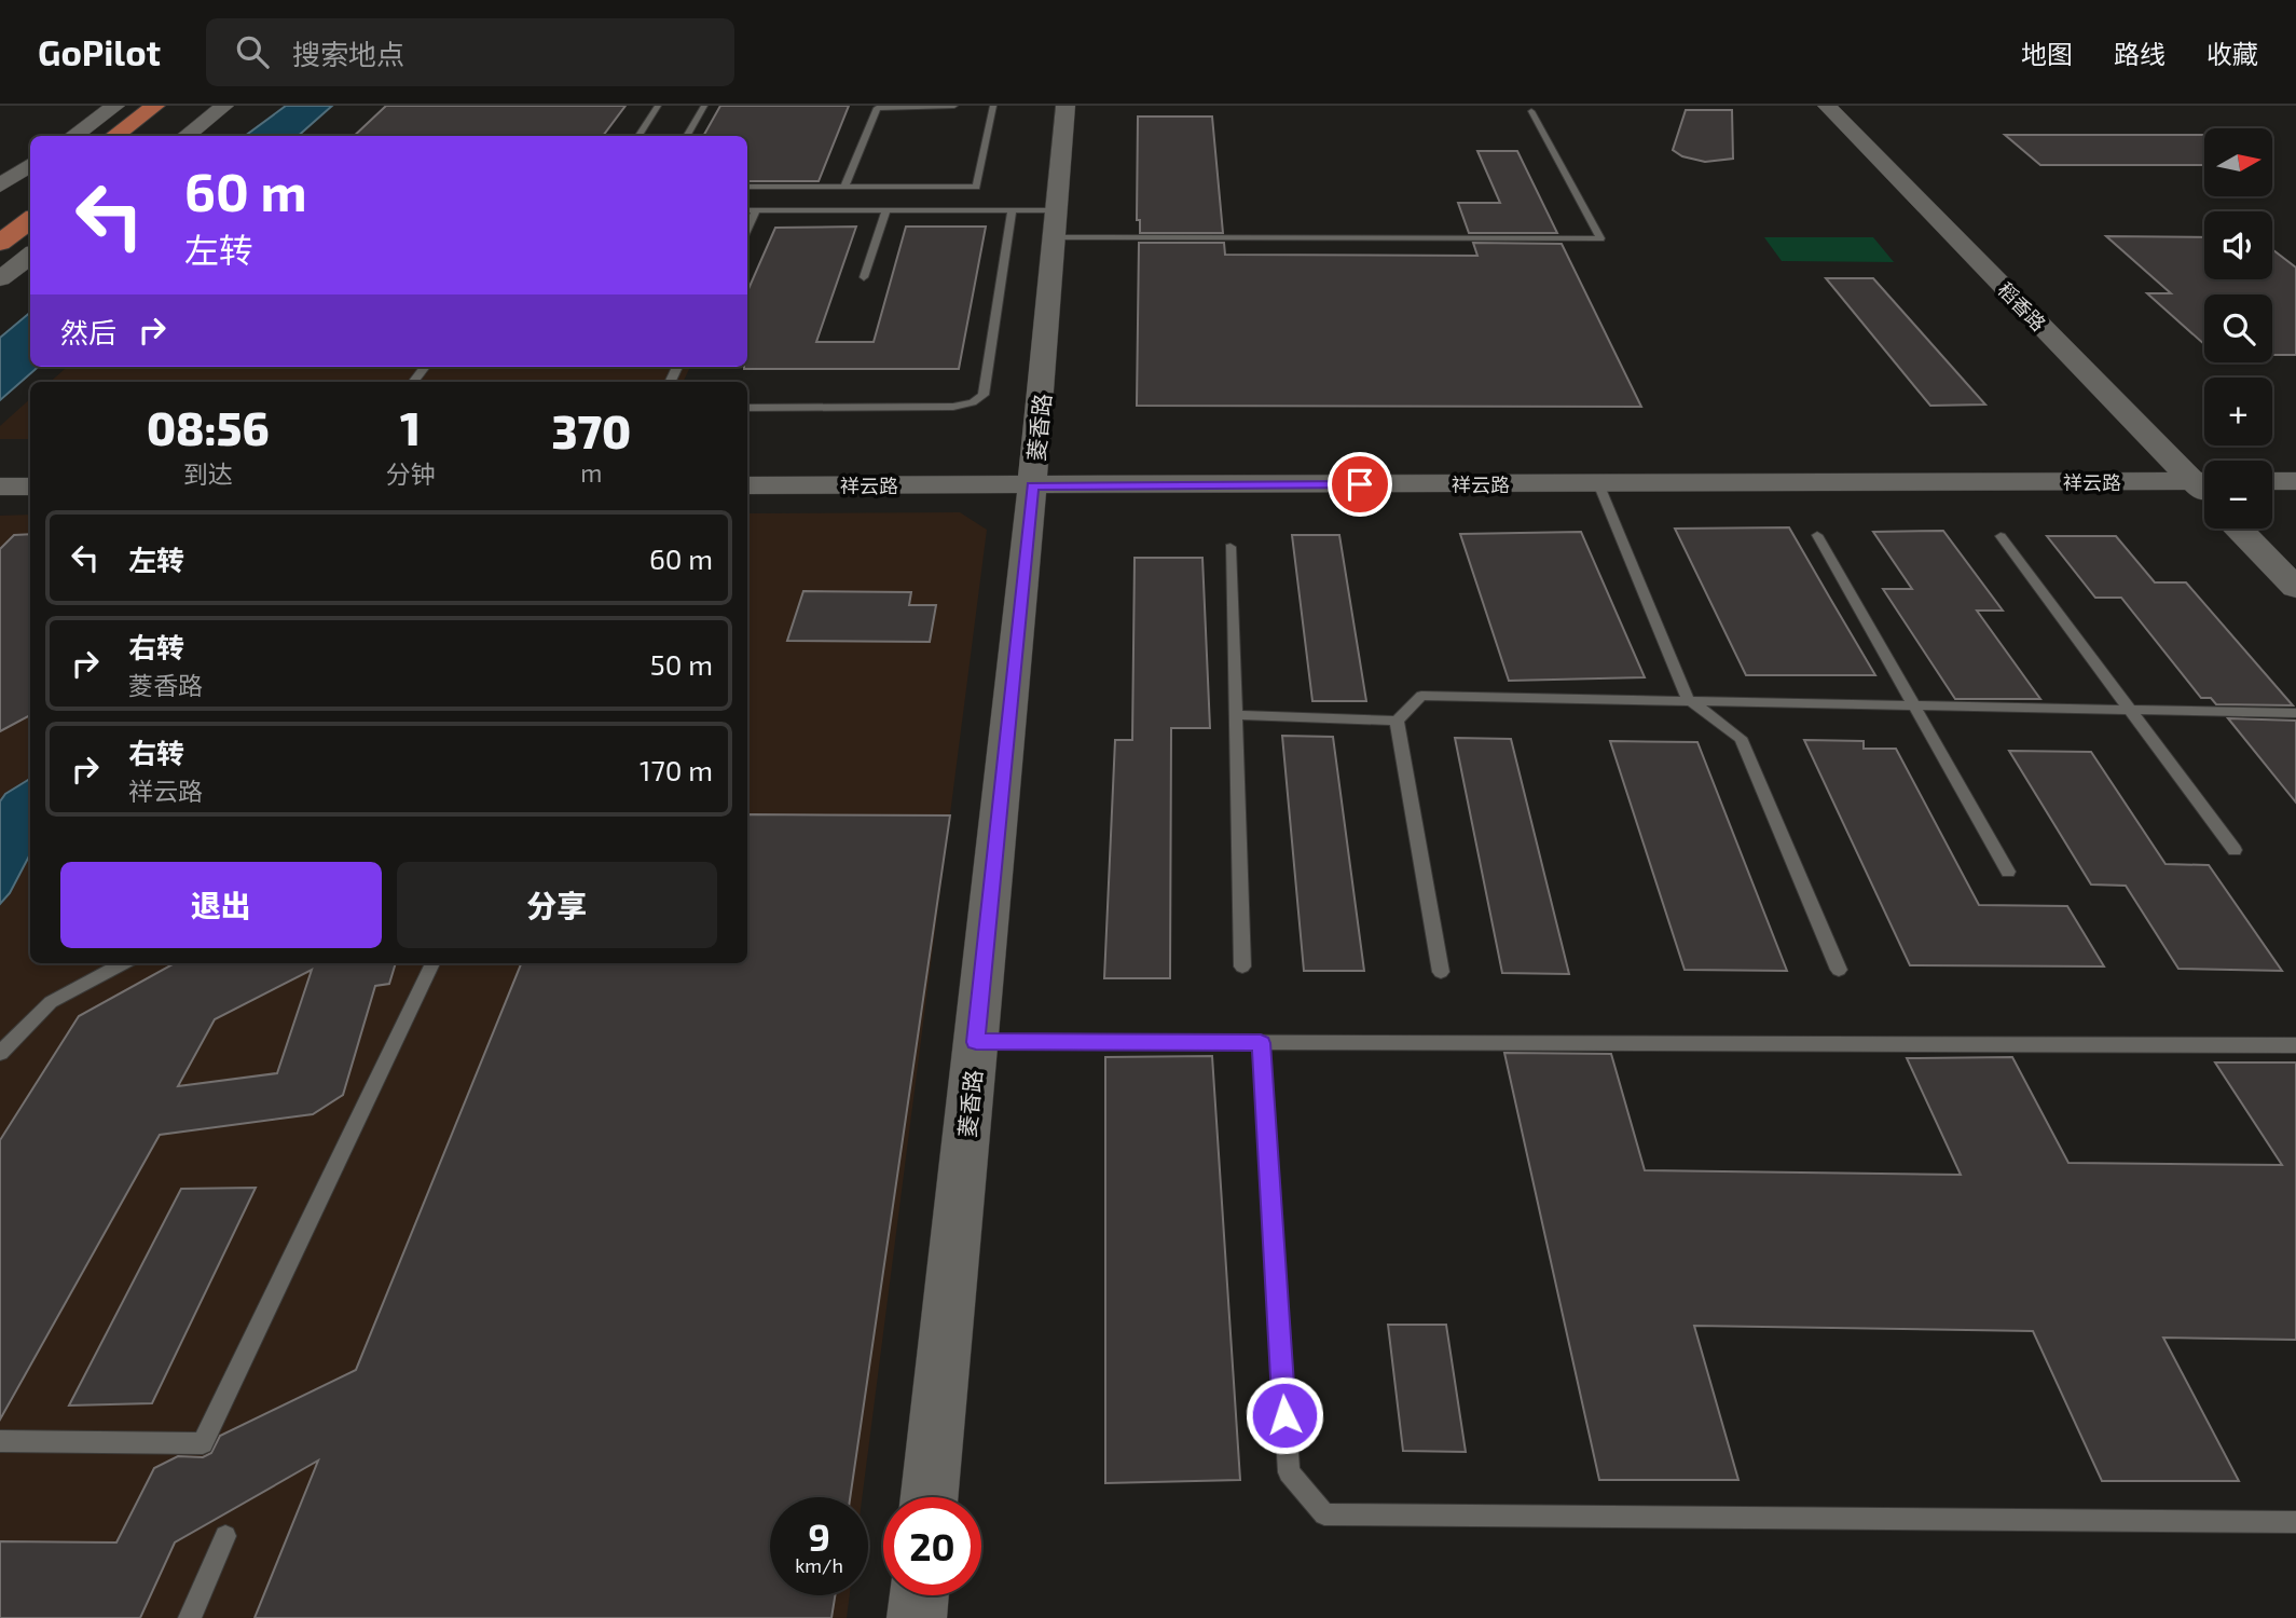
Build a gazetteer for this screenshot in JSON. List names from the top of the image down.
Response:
{
  "streets": {
    "street": ["稻香路", "菱香路", "祥云路"]
  },
  "crossings": [
    ["菱香路", "祥云路"]
  ],
  "north": "right",
  "page": {
    "header": "GoPilot",
    "search": "搜索地点",
    "nav": ["地图", "路线", "收藏"],
    "map_buttons": ["+", "−"],
    "turn": ["60 m", "左转"],
    "then": "然后",
    "eta": [
      "08:56",
      "到达",
      "1",
      "分钟",
      "370",
      "m"
    ],
    "list": [
      {
        "name": "左转",
        "value": "60 m"
      },
      {
        "name": "右转",
        "note": "菱香路",
        "value": "50 m"
      },
      {
        "name": "右转",
        "note": "祥云路",
        "value": "170 m"
      }
    ],
    "buttons": ["退出", "分享"],
    "speed": "9 km/h",
    "limit": "20"
  }
}
